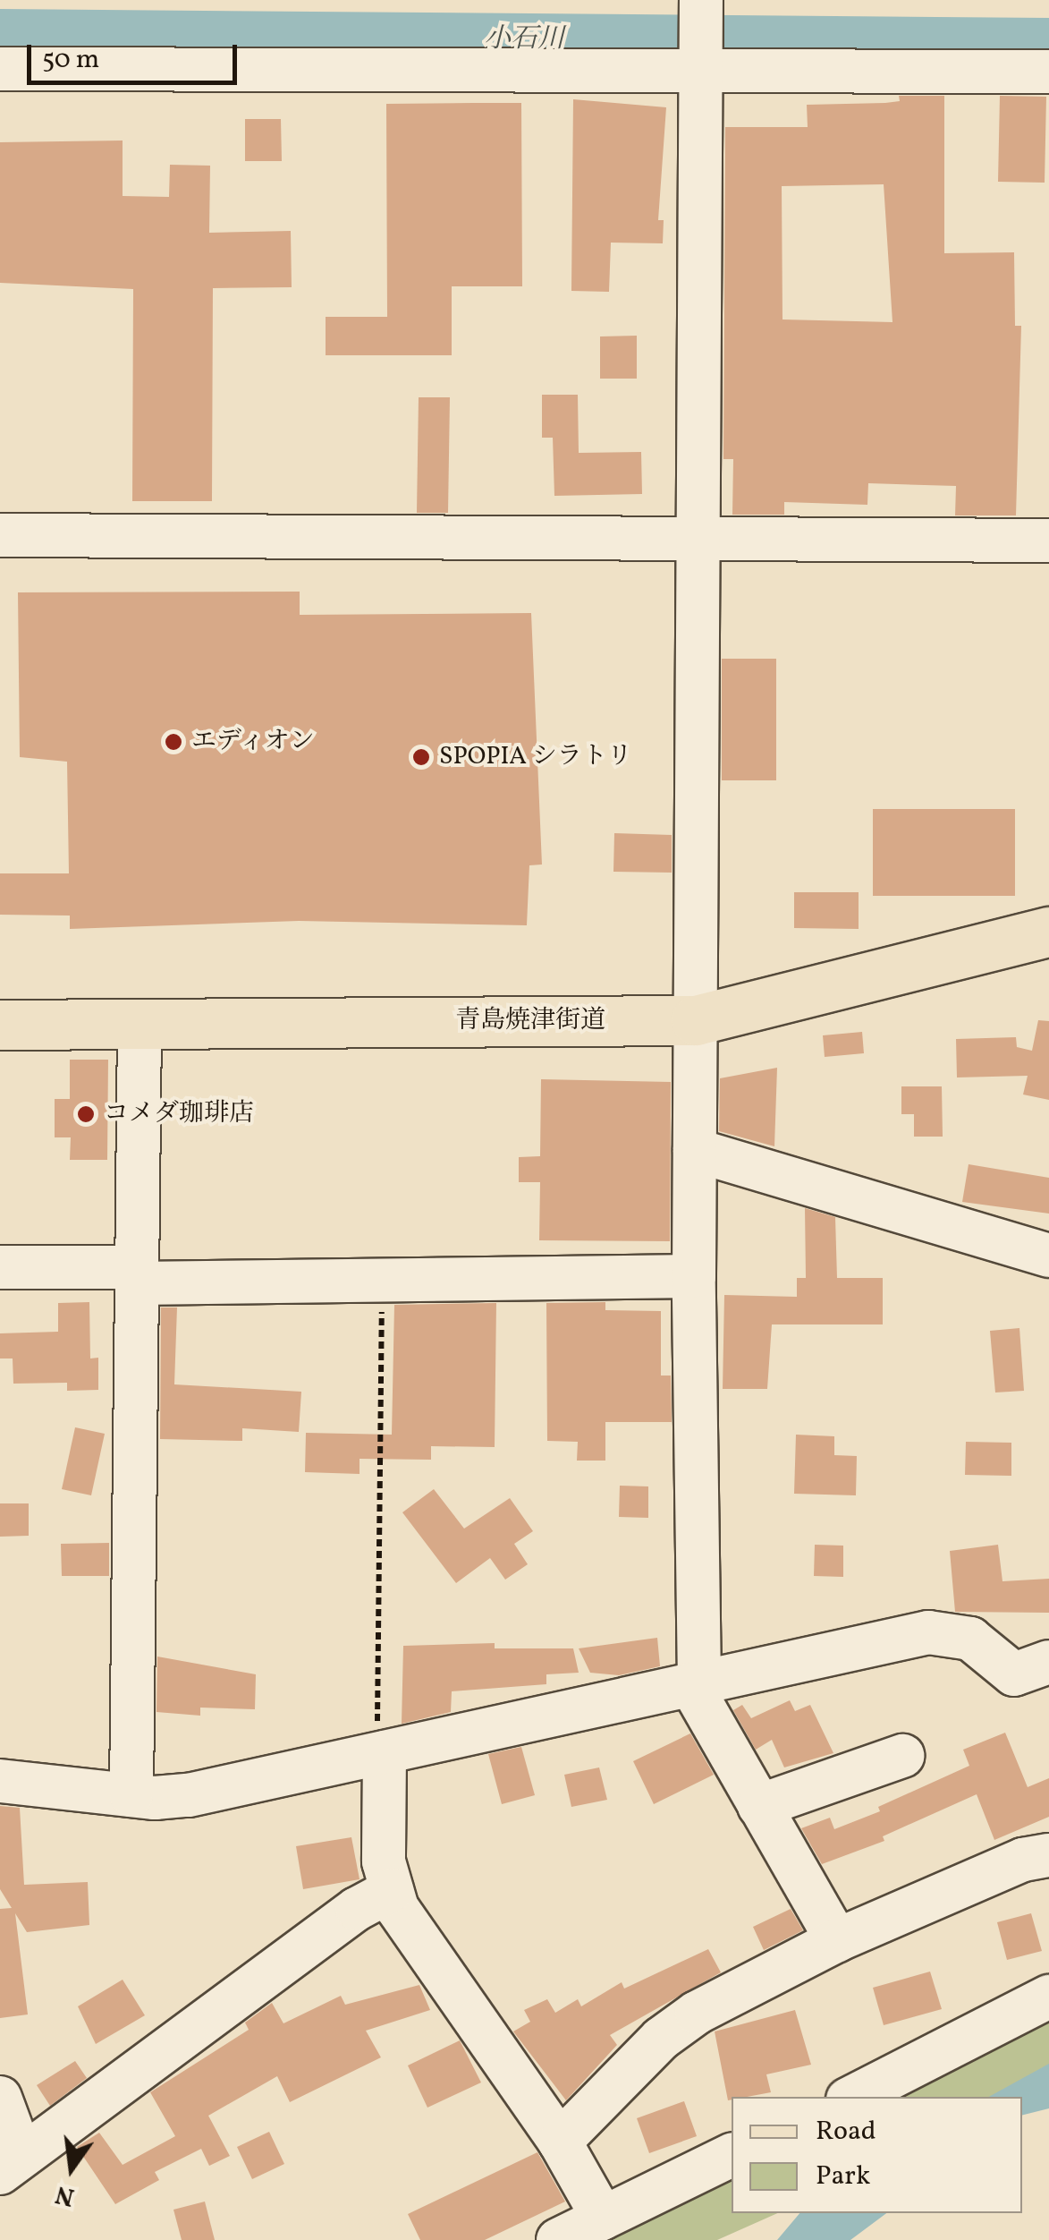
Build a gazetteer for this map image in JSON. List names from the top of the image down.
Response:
{
  "streets": {
    "main road": ["青島焼津街道"]
  },
  "water": ["小石川"],
  "places": ["エディオン", "SPOPIA シラトリ", "コメダ珈琲店"],
  "legend": ["Road", "Park"],
  "scale_bar": "50 m",
  "north": "bottom"
}
